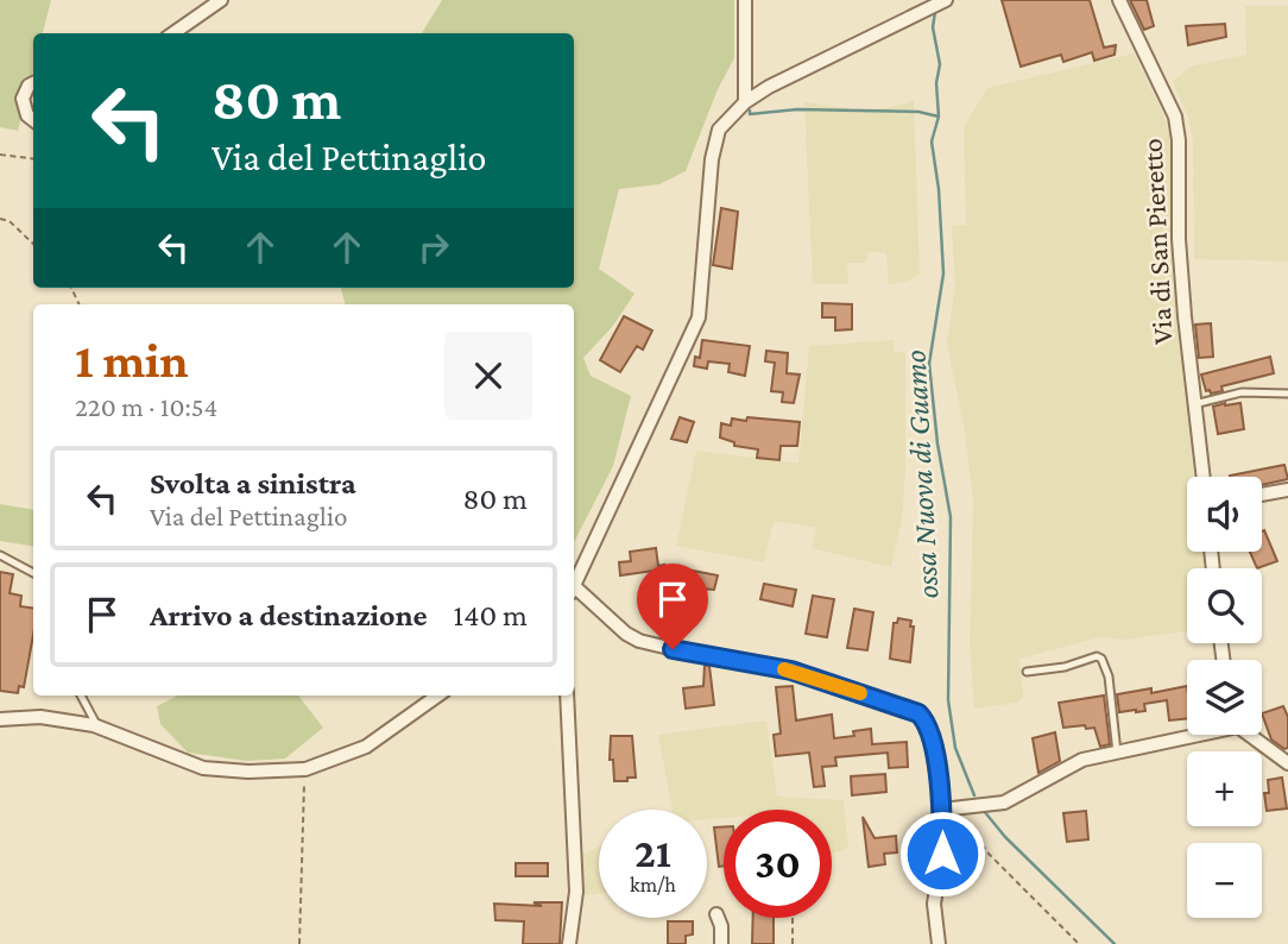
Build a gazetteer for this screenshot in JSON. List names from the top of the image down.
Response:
{
  "streets": {
    "street": ["Via di San Pieretto"]
  },
  "water": ["ossa Nuova di Guamo"],
  "page": {
    "turn": ["80 m", "Via del Pettinaglio"],
    "heading": ["1 min", "220 m · 10:54"],
    "list": [
      {
        "name": "Svolta a sinistra",
        "note": "Via del Pettinaglio",
        "value": "80 m"
      },
      {
        "name": "Arrivo a destinazione",
        "value": "140 m"
      }
    ],
    "map_buttons": ["+", "−"],
    "speed": "21 km/h",
    "limit": "30"
  }
}
